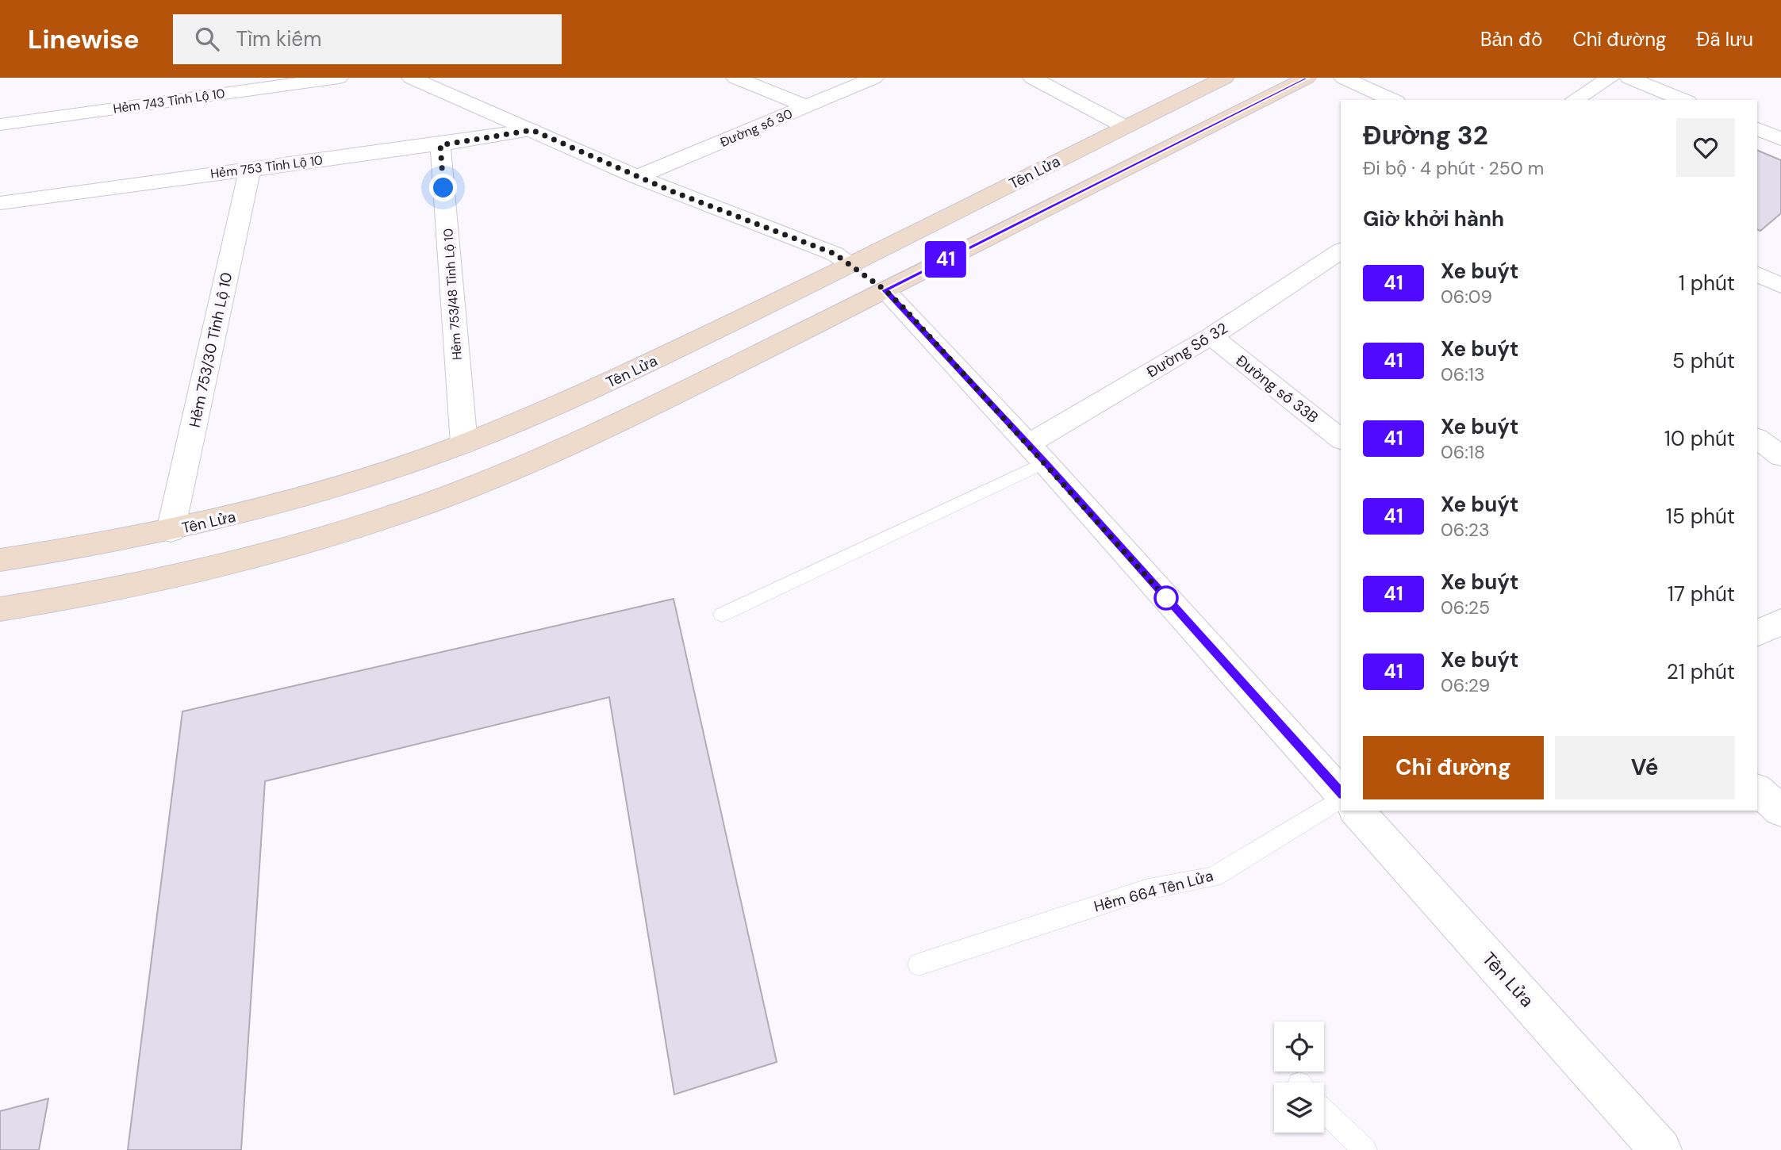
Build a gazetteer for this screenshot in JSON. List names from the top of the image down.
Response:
{
  "streets": {
    "main road": ["Tên Lửa"],
    "street": [
      "Hẻm 743 Tỉnh Lộ 10",
      "Đường số 30",
      "Hẻm 753 Tỉnh Lộ 10",
      "Hẻm 753/48 Tỉnh Lộ 10",
      "Hẻm 753/30 Tỉnh Lộ 10",
      "Đường Số 32",
      "Đường số 33B"
    ],
    "lane": ["Hẻm 664 Tên Lửa"]
  },
  "crossings": [
    ["Hẻm 753 Tỉnh Lộ 10", "Hẻm 753/48 Tỉnh Lộ 10"],
    ["Hẻm 753 Tỉnh Lộ 10", "Hẻm 753/30 Tỉnh Lộ 10"],
    ["Tên Lửa", "Hẻm 753/48 Tỉnh Lộ 10"],
    ["Tên Lửa", "Hẻm 753/30 Tỉnh Lộ 10"],
    ["Đường Số 32", "Đường số 33B"]
  ],
  "lines": ["bus line 41"],
  "page": {
    "header": "Linewise",
    "search": "Tìm kiếm",
    "nav": ["Bản đồ", "Chỉ đường", "Đã lưu"],
    "on_map": "41",
    "heading": [
      ["Đường 32", "Đi bộ · 4 phút · 250 m"],
      "Giờ khởi hành"
    ],
    "list": [
      {
        "mark": "41",
        "name": "Xe buýt",
        "note": "06:09",
        "value": "1 phút"
      },
      {
        "mark": "41",
        "name": "Xe buýt",
        "note": "06:13",
        "value": "5 phút"
      },
      {
        "mark": "41",
        "name": "Xe buýt",
        "note": "06:18",
        "value": "10 phút"
      },
      {
        "mark": "41",
        "name": "Xe buýt",
        "note": "06:23",
        "value": "15 phút"
      },
      {
        "mark": "41",
        "name": "Xe buýt",
        "note": "06:25",
        "value": "17 phút"
      },
      {
        "mark": "41",
        "name": "Xe buýt",
        "note": "06:29",
        "value": "21 phút"
      }
    ],
    "buttons": ["Chỉ đường", "Vé"]
  }
}
